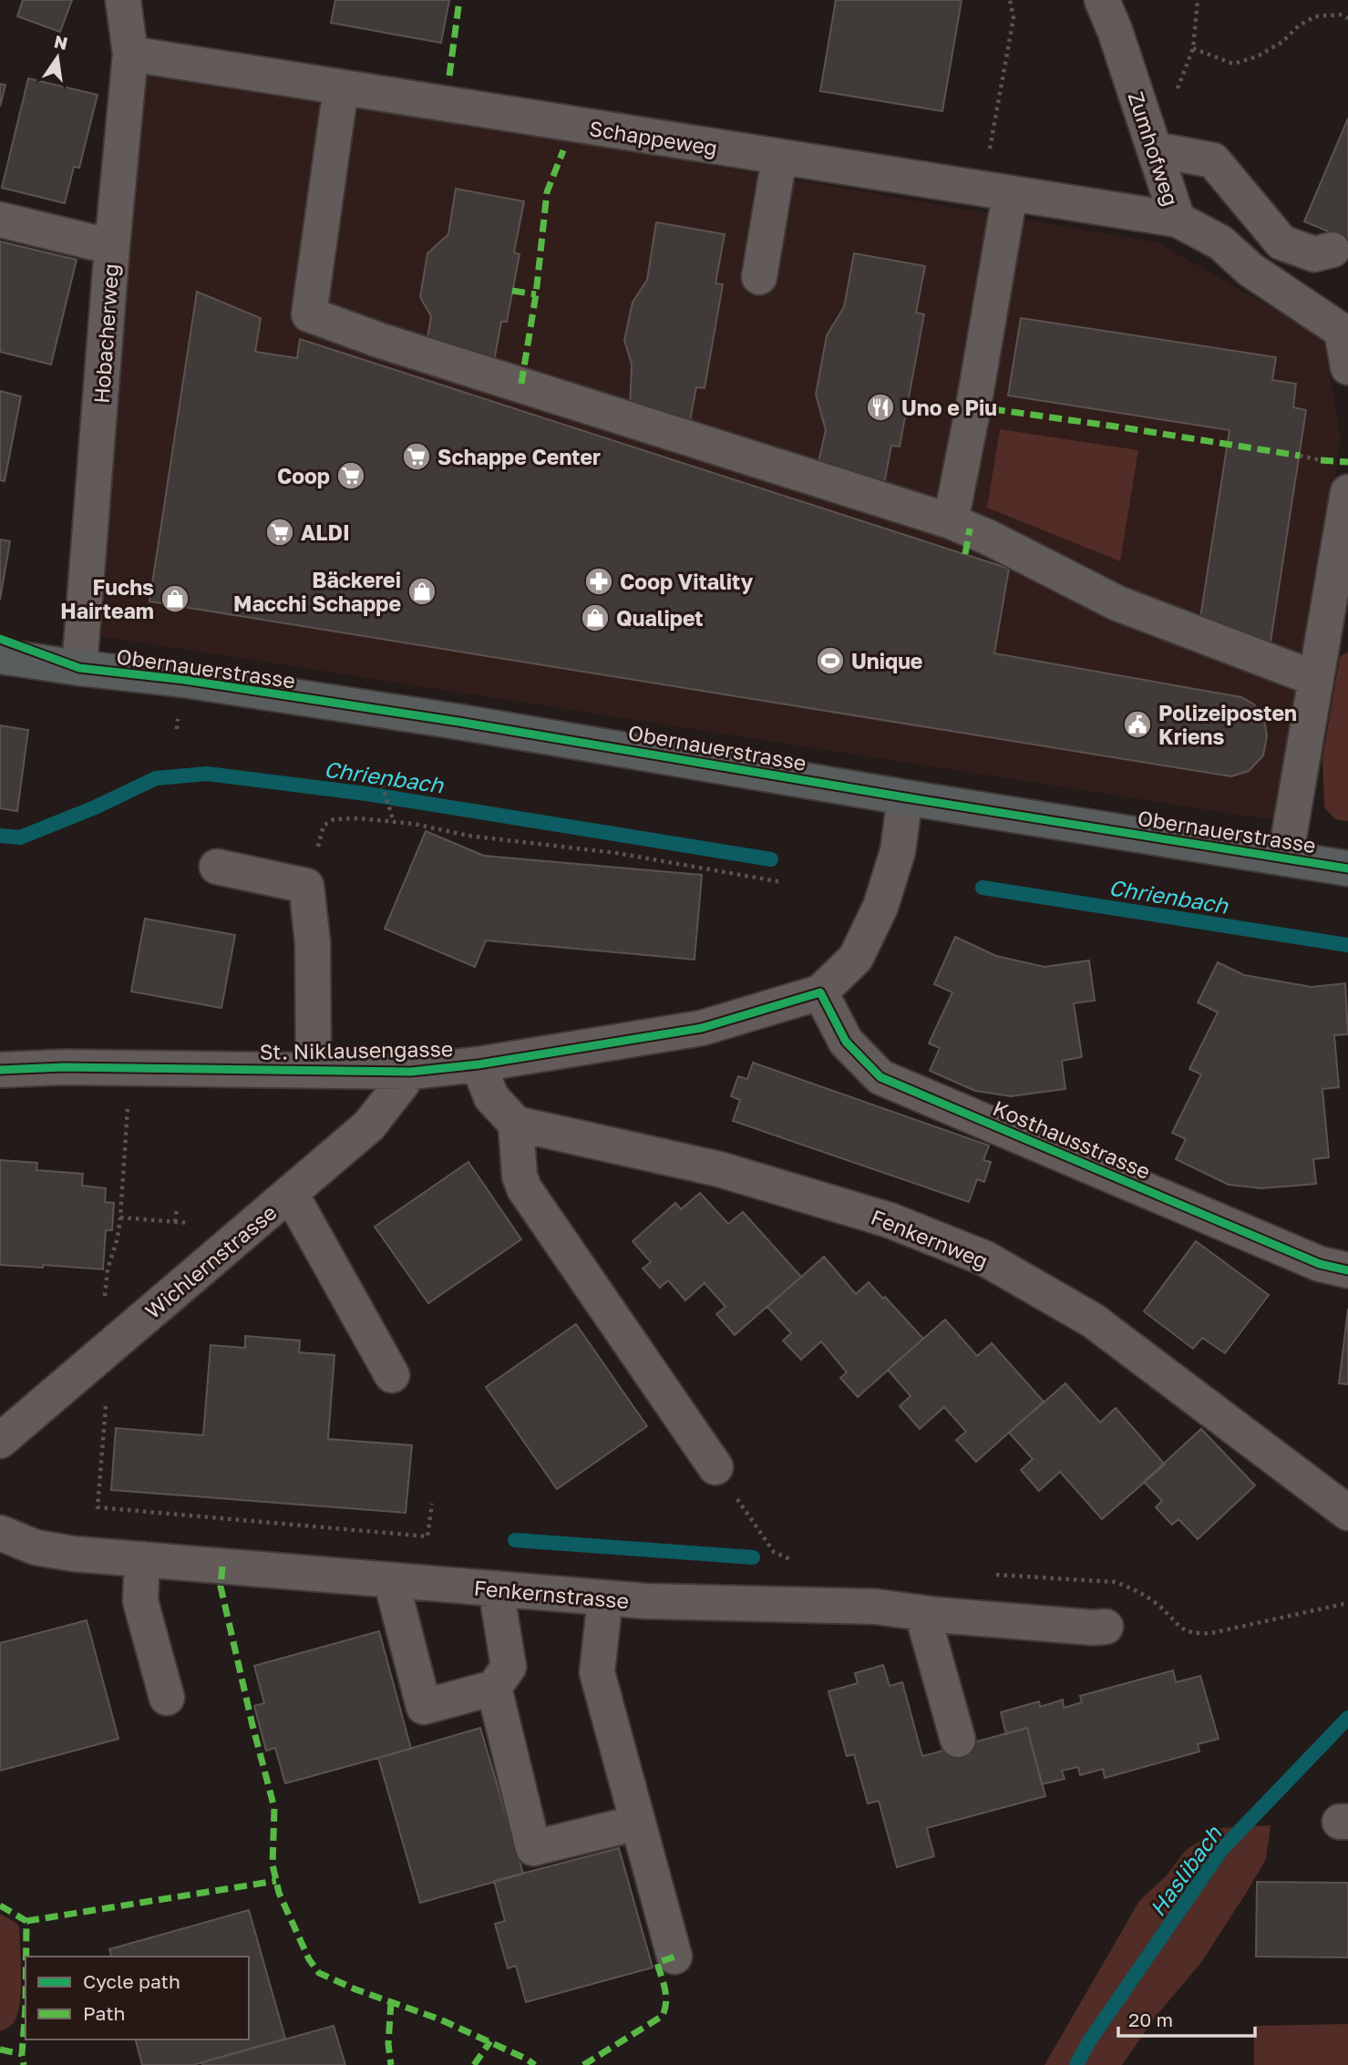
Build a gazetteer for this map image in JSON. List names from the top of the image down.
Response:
{
  "streets": {
    "main road": ["Obernauerstrasse"],
    "street": [
      "Schappeweg",
      "Zumhofweg",
      "Hobacherweg",
      "St. Niklausengasse",
      "Kosthausstrasse",
      "Fenkernweg",
      "Wichlernstrasse",
      "Fenkernstrasse"
    ]
  },
  "crossings": [
    ["Schappeweg", "Zumhofweg"],
    ["Schappeweg", "Hobacherweg"],
    ["Hobacherweg", "Obernauerstrasse"],
    ["Obernauerstrasse", "St. Niklausengasse"],
    ["St. Niklausengasse", "Kosthausstrasse"],
    ["St. Niklausengasse", "Wichlernstrasse"]
  ],
  "water": ["Chrienbach", "Haslibach"],
  "places": {
    "restaurant": ["Uno e Piu"],
    "supermarket": ["Schappe Center", "Coop", "ALDI"],
    "pharmacy": ["Coop Vitality"],
    "shop": ["Bäckerei Macchi Schappe", "Fuchs Hairteam", "Qualipet"],
    "sports": ["Unique"],
    "public building": ["Polizeiposten Kriens"]
  },
  "legend": ["Cycle path", "Path"],
  "scale_bar": "20 m",
  "north": "top"
}
